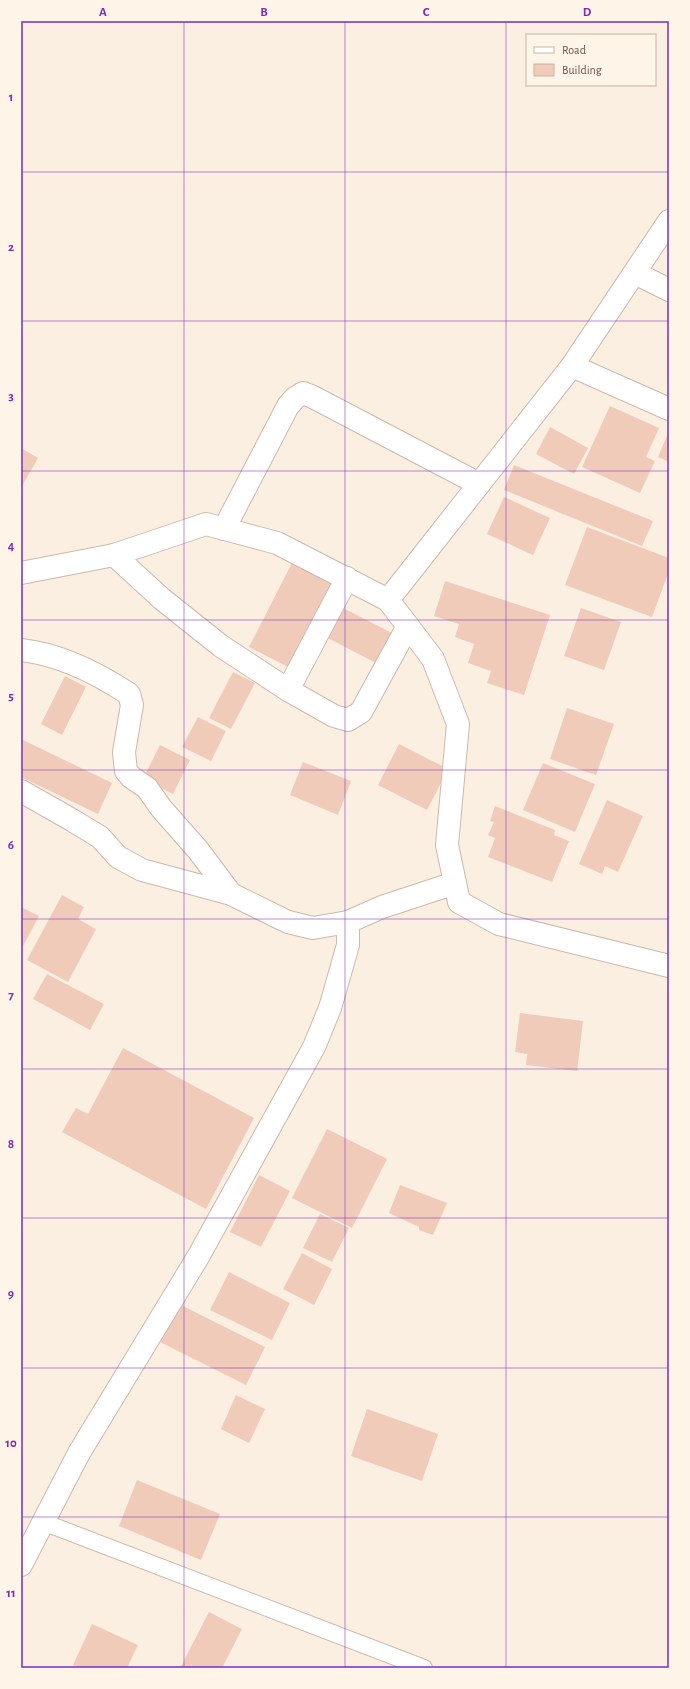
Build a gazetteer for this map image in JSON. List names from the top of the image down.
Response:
{
  "legend": ["Road", "Building"],
  "grid": {
    "columns": [
      "A",
      "B",
      "C",
      "D"
    ],
    "rows": [
      "1",
      "2",
      "3",
      "4",
      "5",
      "6",
      "7",
      "8",
      "9",
      "10",
      "11"
    ]
  }
}
